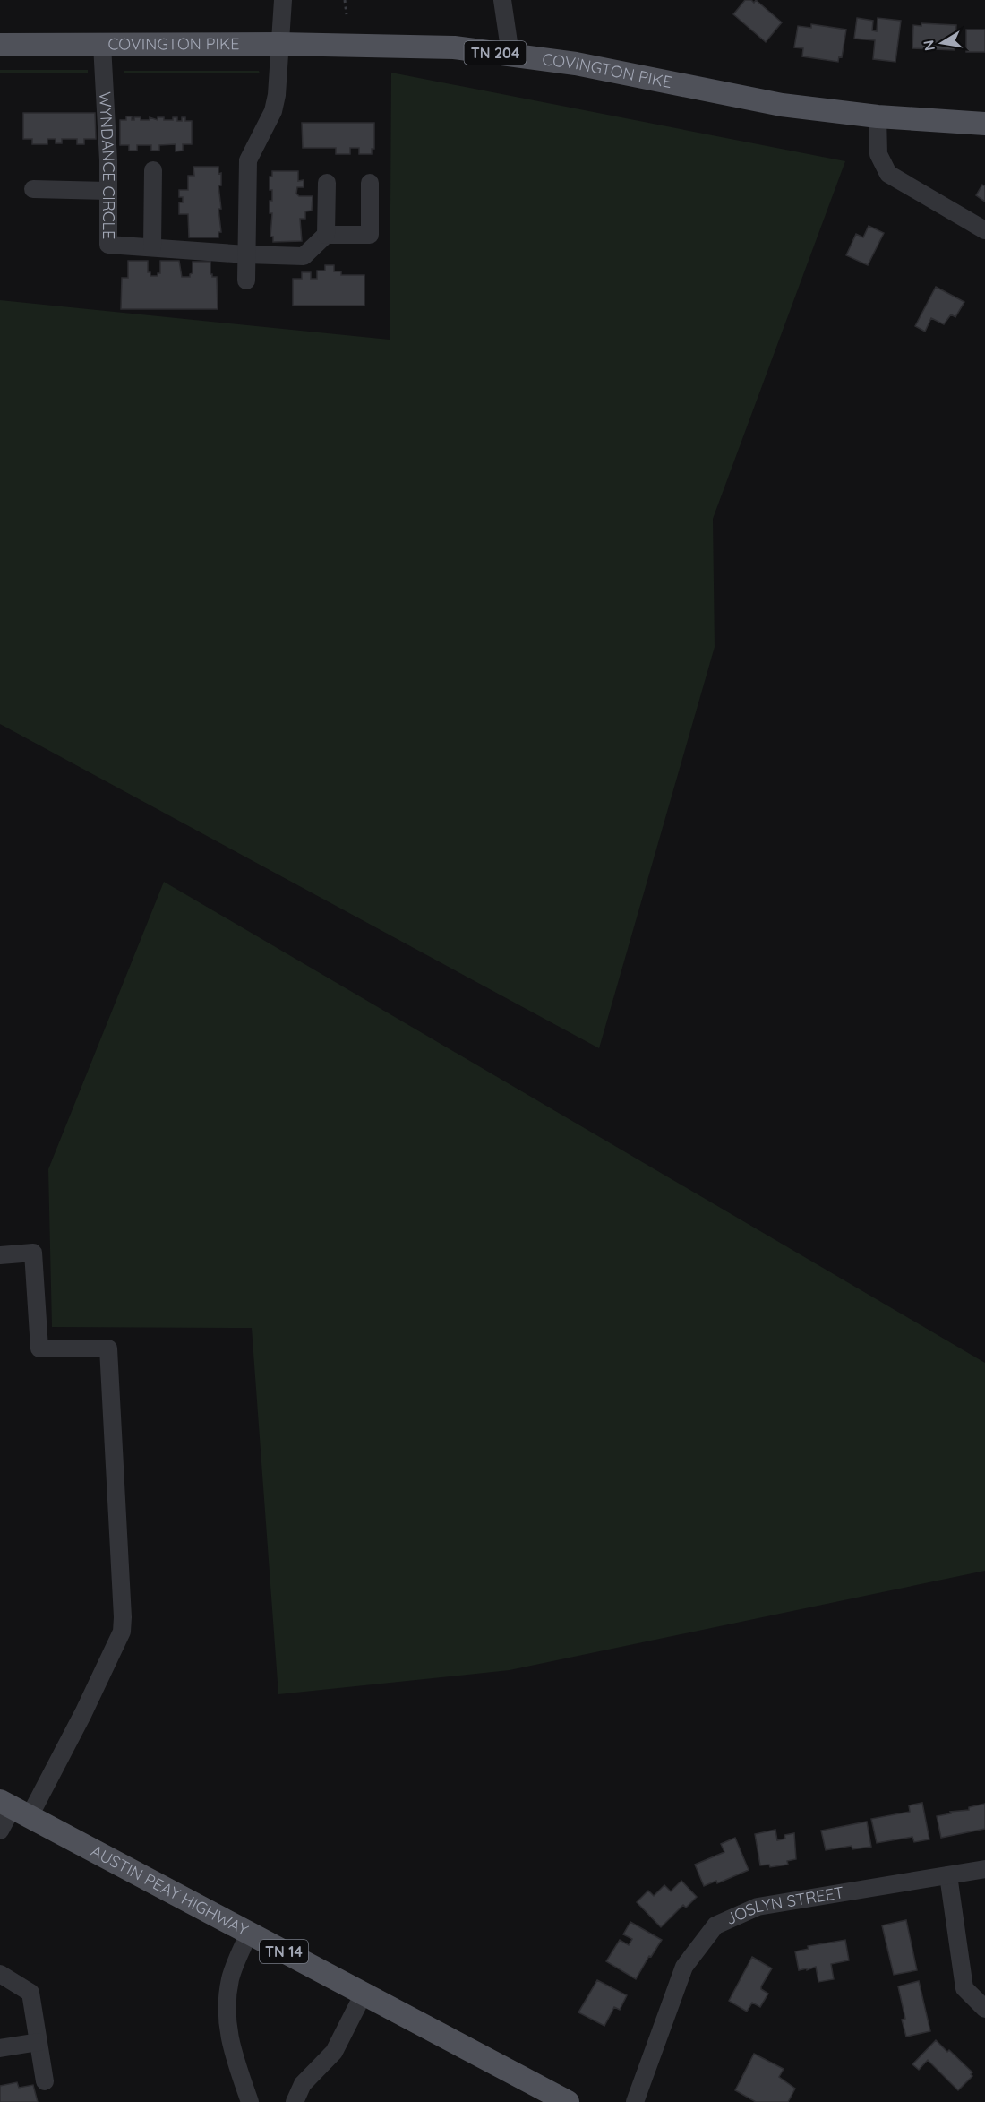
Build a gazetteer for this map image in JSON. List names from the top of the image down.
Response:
{
  "streets": {
    "main road": [
      "COVINGTON PIKE",
      "TN 204",
      "AUSTIN PEAY HIGHWAY",
      "TN 14"
    ],
    "street": ["WYNDANCE CIRCLE", "JOSLYN STREET"]
  },
  "crossings": [
    ["COVINGTON PIKE", "WYNDANCE CIRCLE"]
  ],
  "north": "left"
}
